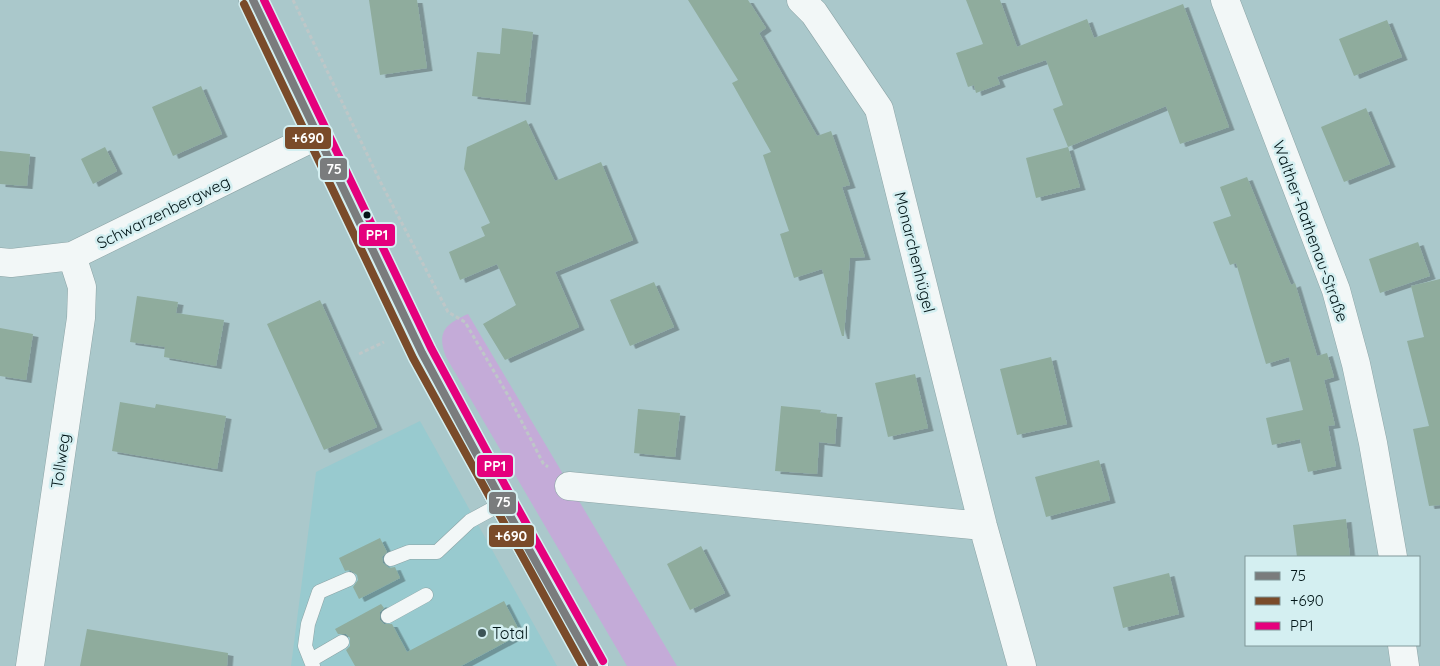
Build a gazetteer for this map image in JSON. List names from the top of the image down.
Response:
{
  "streets": {
    "street": [
      "Schwarzenbergweg",
      "Walther-Rathenau-Straße",
      "Monarchenhügel",
      "Tollweg"
    ]
  },
  "crossings": [
    ["Schwarzenbergweg", "Tollweg"]
  ],
  "places": ["Total"],
  "lines": ["transit line 75", "transit line PP1", "transit line +690"],
  "legend": ["75", "+690", "PP1"]
}
